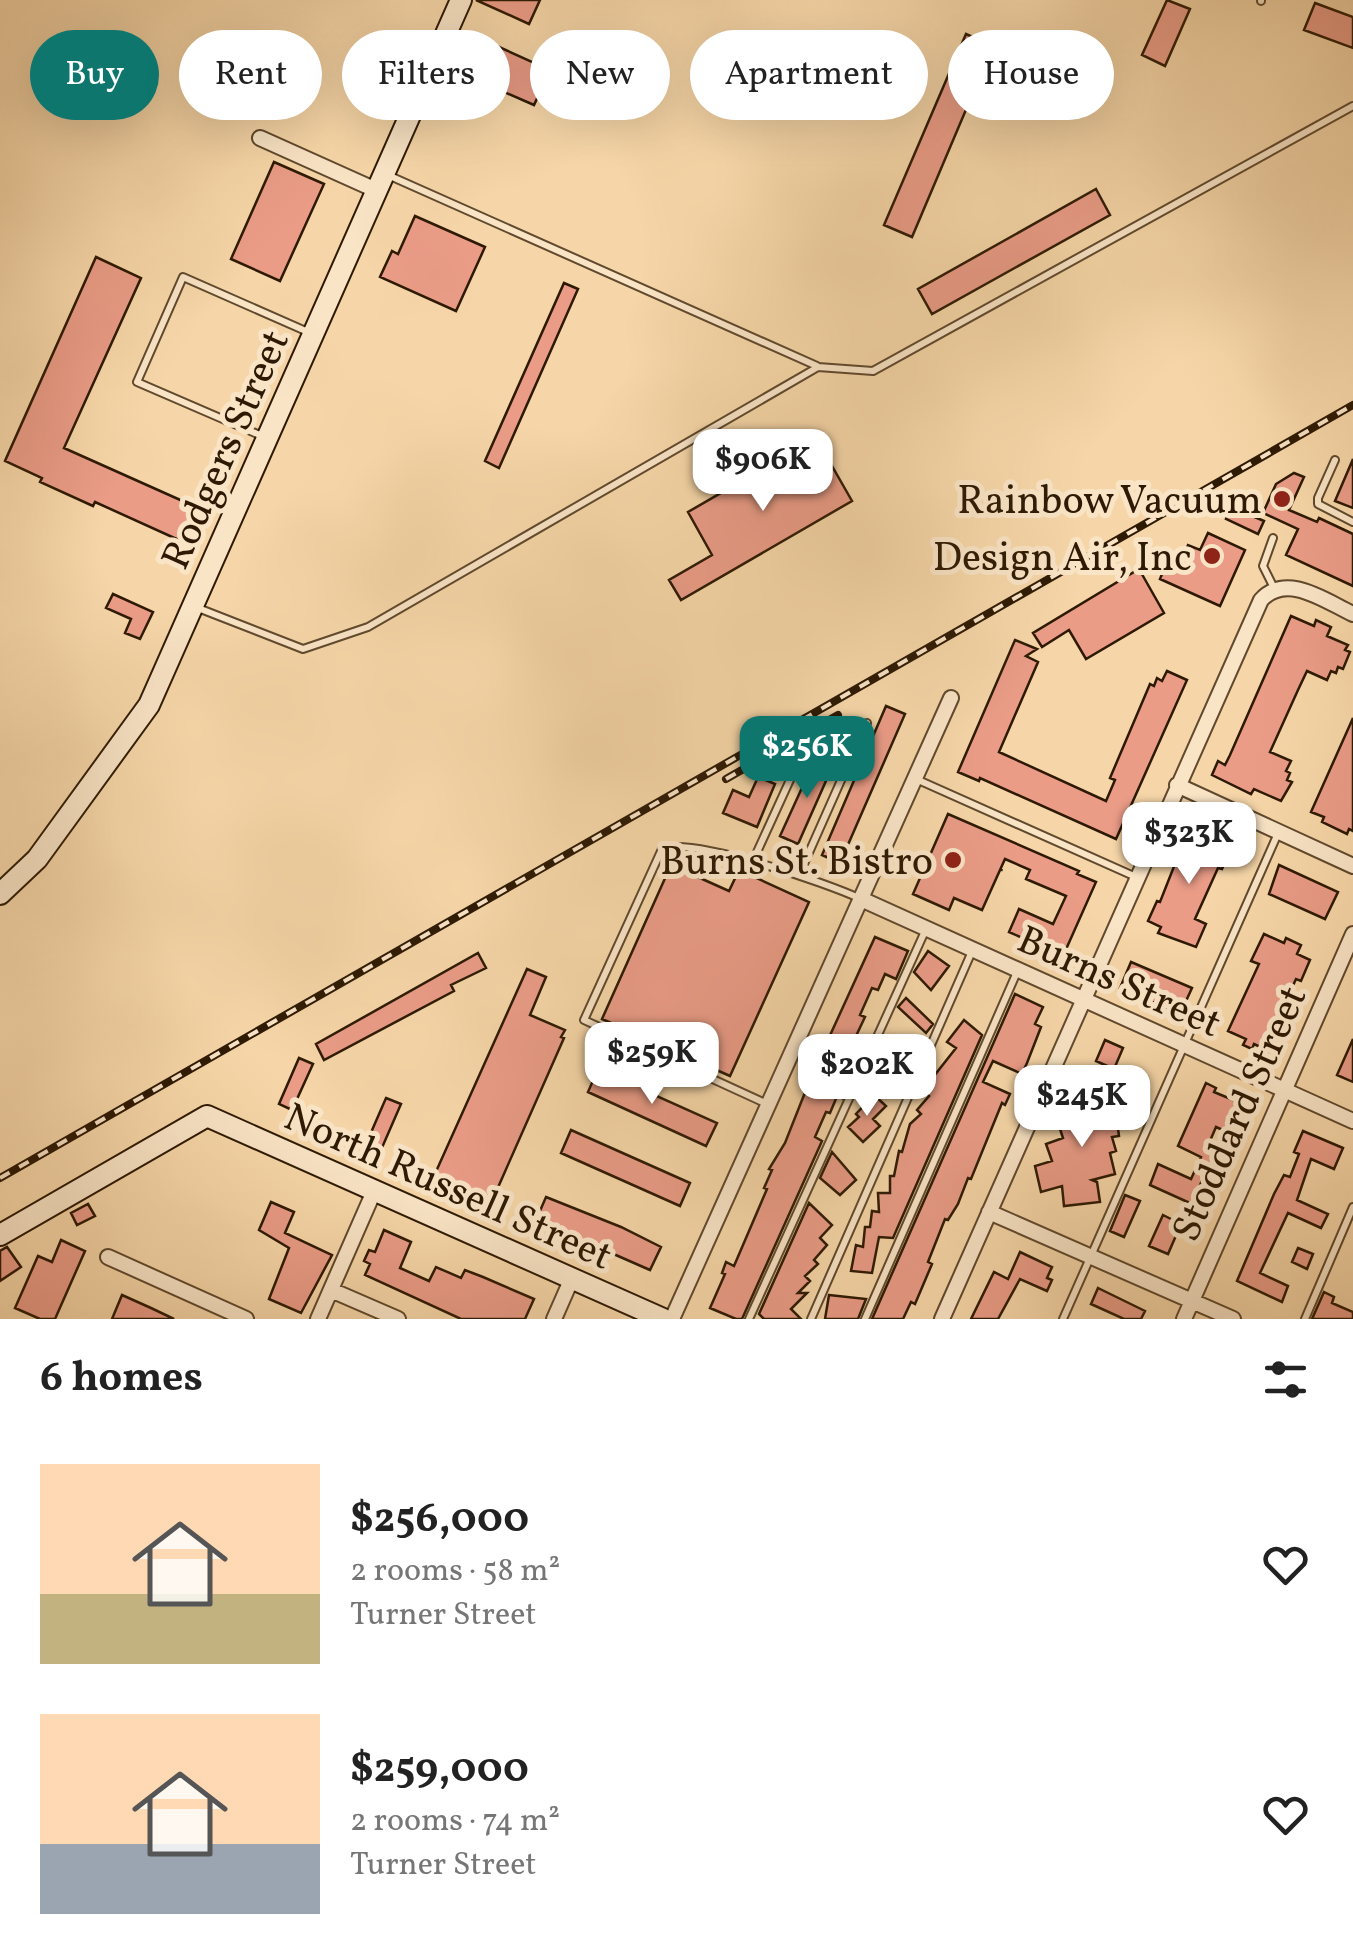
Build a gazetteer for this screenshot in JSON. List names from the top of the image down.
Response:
{
  "streets": {
    "street": [
      "Rodgers Street",
      "Burns Street",
      "Stoddard Street",
      "North Russell Street"
    ]
  },
  "crossings": [
    ["Burns Street", "Stoddard Street"]
  ],
  "places": ["Rainbow Vacuum", "Design Air, Inc", "Burns St. Bistro"],
  "page": {
    "chip": [
      "Buy",
      "Rent",
      "Filters",
      "New",
      "Apartment",
      "House"
    ],
    "price": [
      "$906K",
      "$256K",
      "$323K",
      "$259K",
      "$202K",
      "$245K"
    ],
    "heading": "6 homes",
    "list": [
      {
        "name": "$256,000",
        "note": "2 rooms · 58 m² · Turner Street"
      },
      {
        "name": "$259,000",
        "note": "2 rooms · 74 m² · Turner Street"
      }
    ]
  }
}
